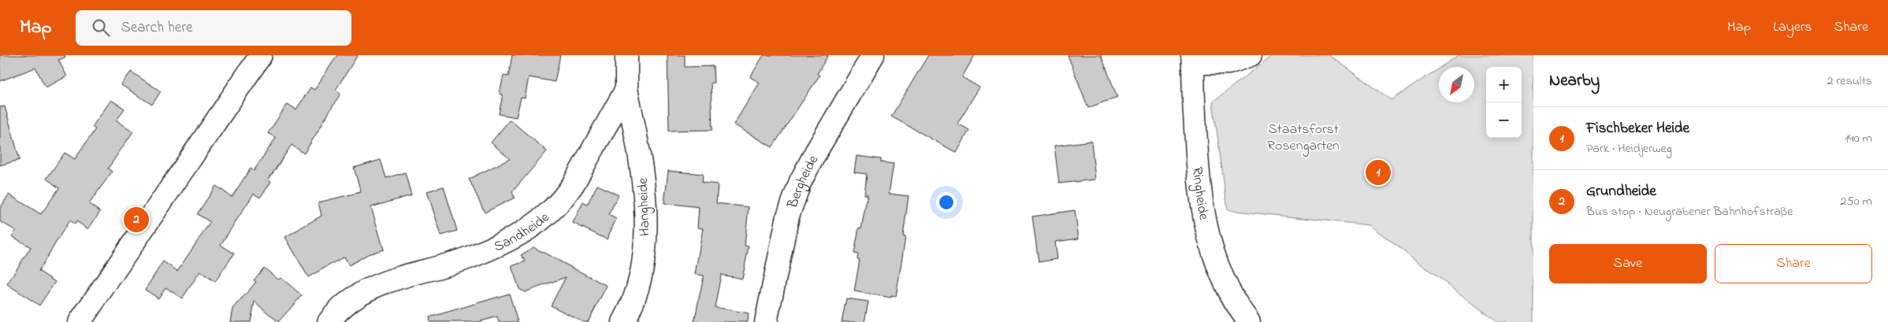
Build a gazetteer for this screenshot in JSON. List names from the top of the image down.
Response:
{
  "streets": {
    "street": [
      "Bergheide",
      "Ringheide",
      "Hangheide",
      "Sandheide"
    ]
  },
  "crossings": [
    ["Hangheide", "Sandheide"]
  ],
  "parks": ["Staatsforst Rosengarten"],
  "north": "bottom left",
  "page": {
    "header": "Map",
    "search": "Search here",
    "nav": ["Map", "Layers", "Share"],
    "heading": ["Nearby", "2 results"],
    "map_buttons": ["+", "−"],
    "list": [
      {
        "mark": "1",
        "name": "Fischbeker Heide",
        "note": "Park · Heidjerweg",
        "value": "140 m"
      },
      {
        "mark": "2",
        "name": "Grundheide",
        "note": "Bus stop · Neugrabener Bahnhofstraße",
        "value": "250 m"
      }
    ],
    "pins": ["1", "2"],
    "buttons": ["Save", "Share"]
  }
}
